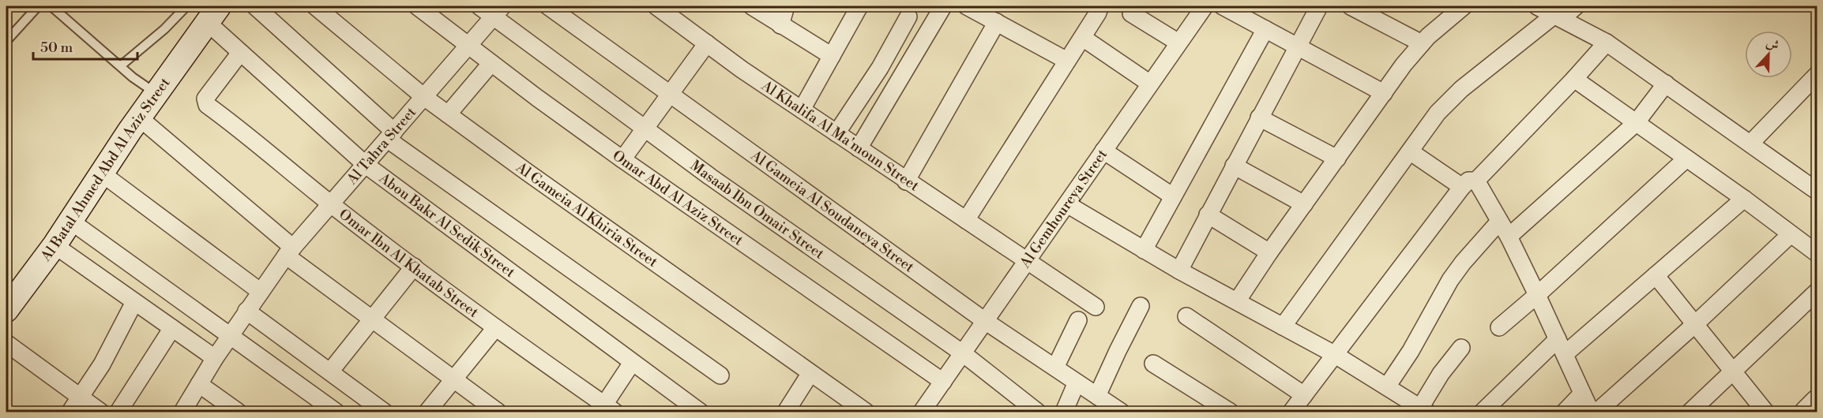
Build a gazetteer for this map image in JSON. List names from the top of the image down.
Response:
{
  "streets": {
    "main road": ["Al Batal Ahmed Abd Al Aziz Street"],
    "street": [
      "Al Khalifa Al Ma'moun Street",
      "Al Tahra Street",
      "Omar Abd Al Aziz Street",
      "Al Gemhoureya Street",
      "Masaab Ibn Omair Street",
      "Al Gameia Al Soudaneya Street",
      "Al Gameia Al Khiria Street",
      "Abou Bakr Al Sedik Street",
      "Omar Ibn Al Khatab Street"
    ]
  },
  "crossings": [
    ["Al Khalifa Al Ma'moun Street", "Al Gemhoureya Street"],
    ["Al Tahra Street", "Omar Abd Al Aziz Street"],
    ["Al Tahra Street", "Masaab Ibn Omair Street"],
    ["Al Tahra Street", "Al Gameia Al Khiria Street"],
    ["Al Tahra Street", "Abou Bakr Al Sedik Street"],
    ["Al Tahra Street", "Omar Ibn Al Khatab Street"],
    ["Al Batal Ahmed Abd Al Aziz Street", "Abou Bakr Al Sedik Street"],
    ["Omar Abd Al Aziz Street", "Al Gemhoureya Street"],
    ["Al Gemhoureya Street", "Masaab Ibn Omair Street"],
    ["Al Gemhoureya Street", "Al Gameia Al Soudaneya Street"],
    ["Abou Bakr Al Sedik Street", "Omar Ibn Al Khatab Street"]
  ],
  "scale_bar": "50 m",
  "north": "top"
}
